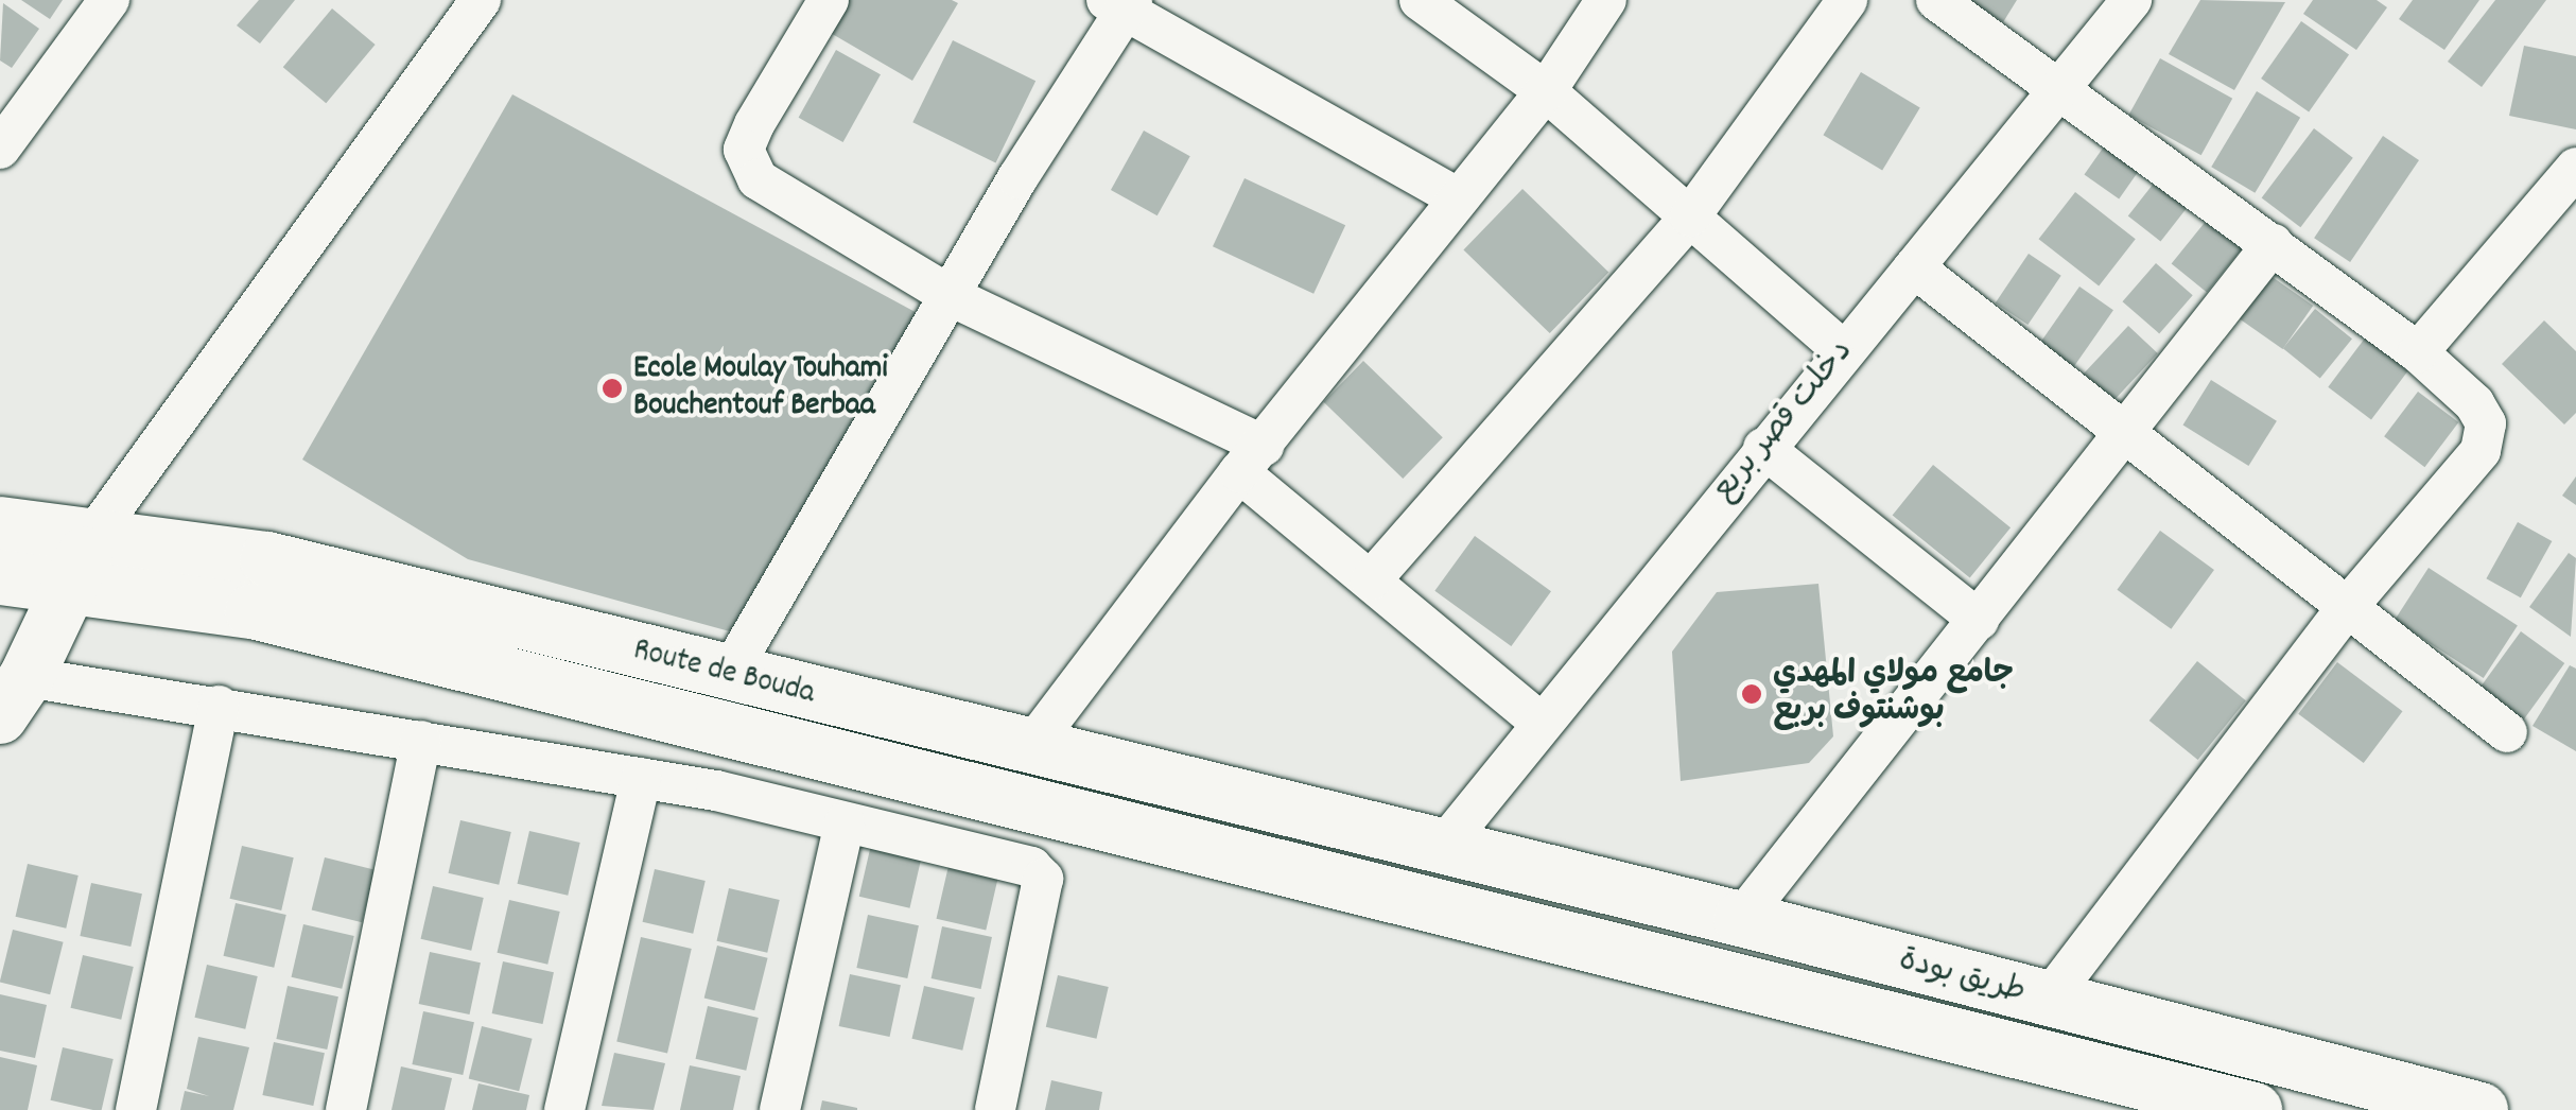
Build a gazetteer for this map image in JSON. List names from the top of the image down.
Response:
{
  "streets": {
    "main road": ["Route de Bouda", "طريق بودة"],
    "street": ["دخلت قصر بربع"]
  },
  "crossings": [
    ["دخلت قصر بربع", "Route de Bouda"],
    ["دخلت قصر بربع", "طريق بودة"],
    ["Route de Bouda", "طريق بودة"]
  ],
  "places": ["Ecole Moulay Touhami Bouchentouf Berbaa", "جامع مولاي المهدي بوشنتوف بربع"]
}
